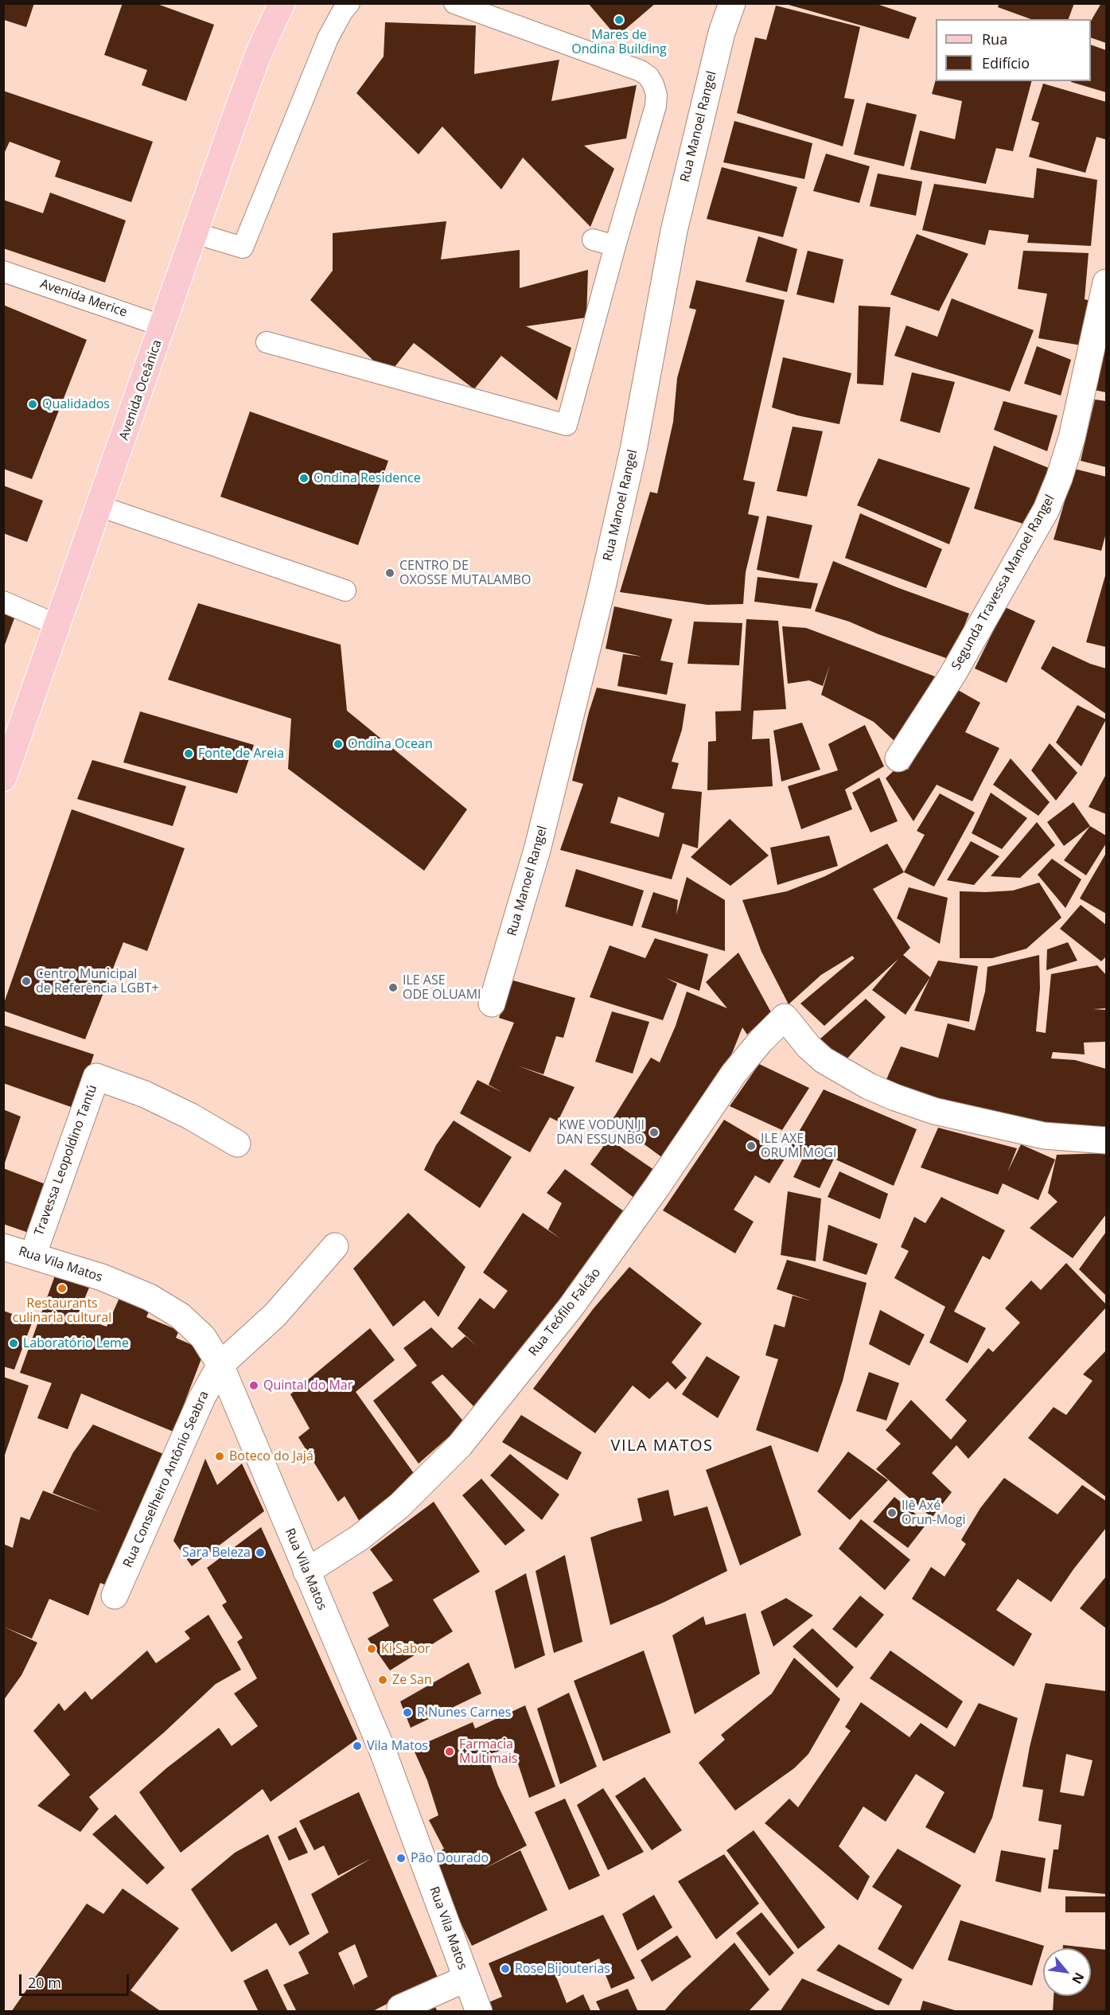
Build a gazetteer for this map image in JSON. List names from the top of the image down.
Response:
{
  "streets": {
    "main road": ["Avenida Oceânica"],
    "street": [
      "Rua Manoel Rangel",
      "Segunda Travessa Manoel Rangel",
      "Travessa Leopoldino Tantú",
      "Rua Vila Matos",
      "Rua Teófilo Falcão",
      "Rua Conselheiro Antônio Seabra"
    ],
    "lane": ["Avenida Merice"]
  },
  "crossings": [
    ["Avenida Merice", "Avenida Oceânica"],
    ["Travessa Leopoldino Tantú", "Rua Vila Matos"],
    ["Rua Vila Matos", "Rua Teófilo Falcão"],
    ["Rua Vila Matos", "Rua Conselheiro Antônio Seabra"]
  ],
  "districts": ["VILA MATOS"],
  "places": [
    "Mares de Ondina Building",
    "Qualidados",
    "Ondina Residence",
    "CENTRO DE OXOSSE MUTALAMBO",
    "Ondina Ocean",
    "Fonte de Areia",
    "Centro Municipal de Referência LGBT+",
    "ILE ASE ODE OLUAMI",
    "KWE VODUN JI DAN ESSUNBO",
    "ILE AXE ORUM MOGI",
    "Restaurants culinaria cultural",
    "Laboratório Leme",
    "Quintal do Mar",
    "Boteco do Jajá",
    "Ilê Axé Orun-Mogi",
    "Sara Beleza",
    "Ki Sabor",
    "Ze San",
    "R Nunes Carnes",
    "Vila Matos",
    "Farmacia Multimais",
    "Pão Dourado",
    "Rose Bijouterias"
  ],
  "legend": ["Rua", "Edifício"],
  "scale_bar": "20 m",
  "north": "bottom right"
}
